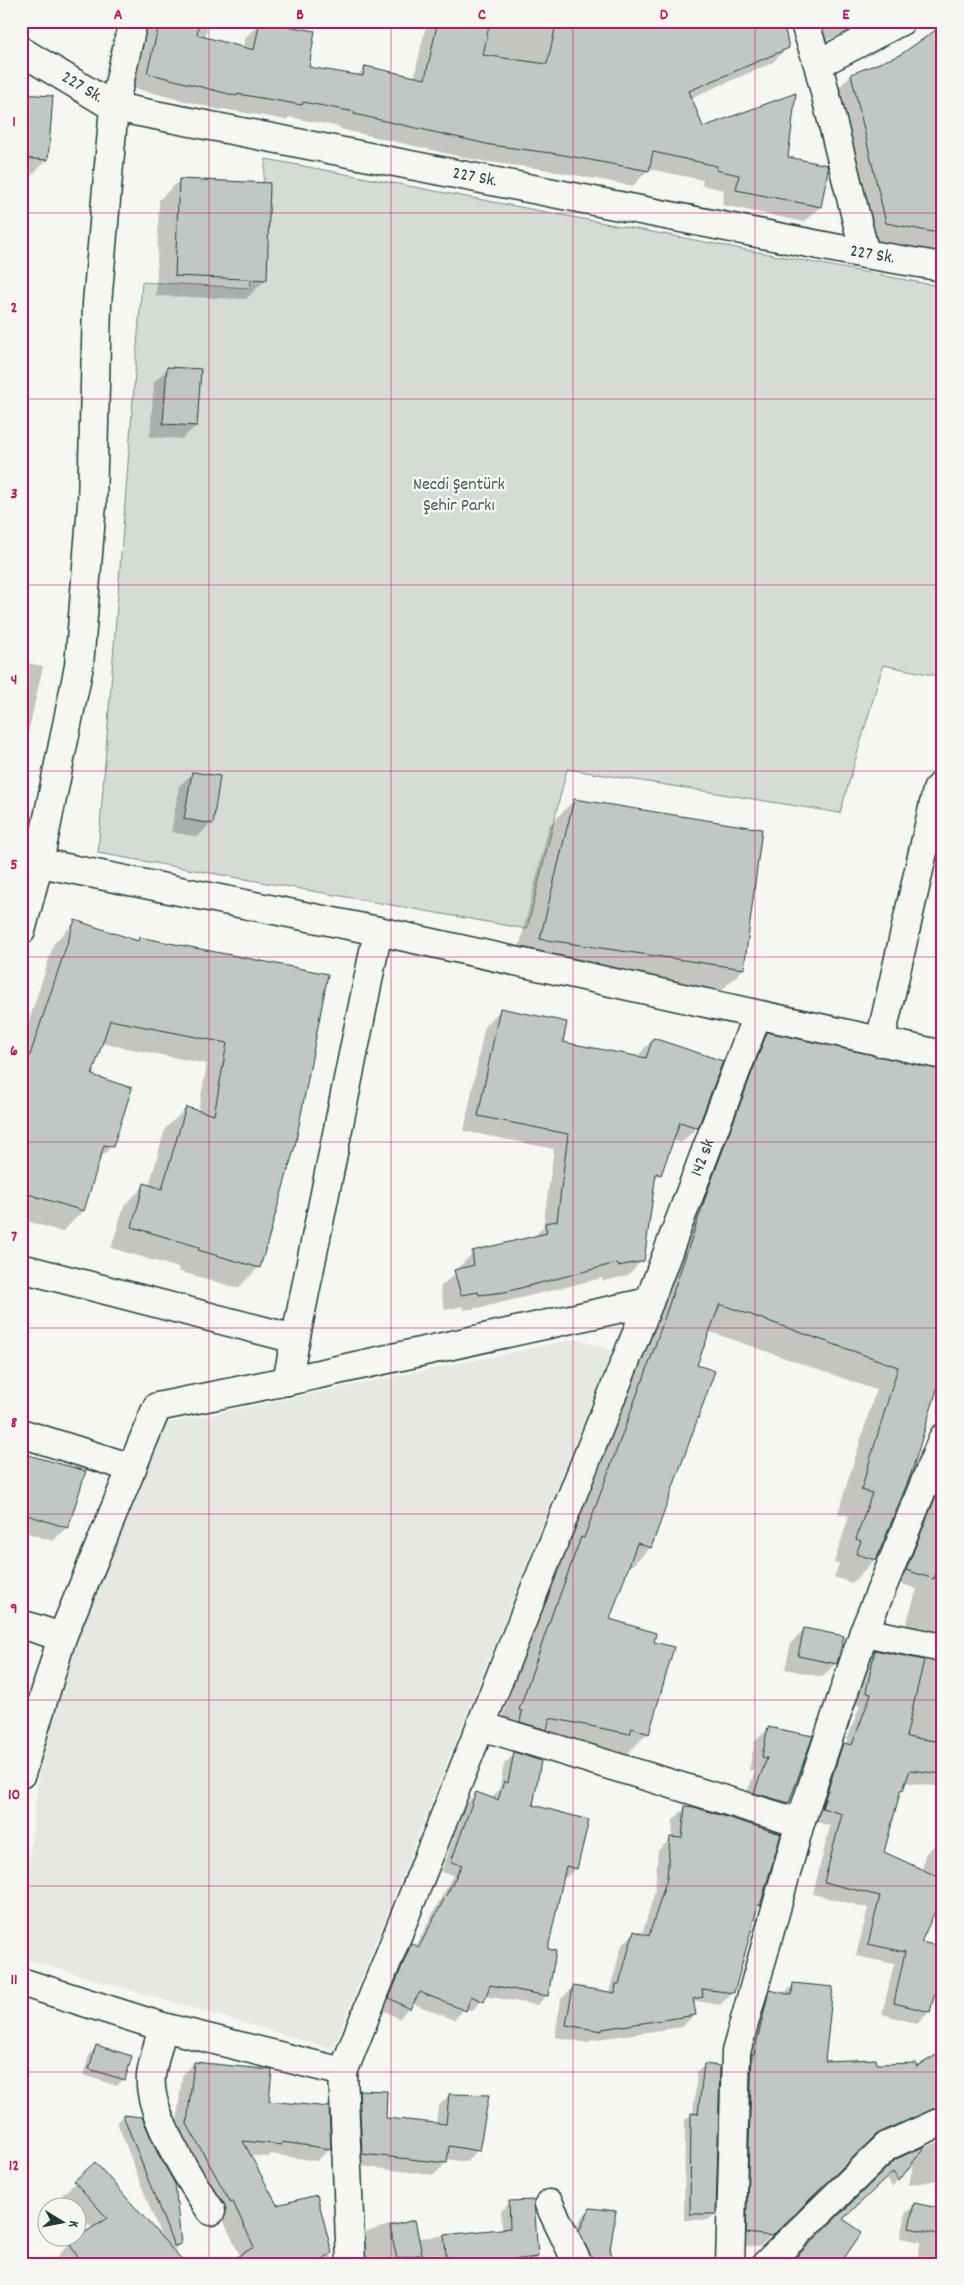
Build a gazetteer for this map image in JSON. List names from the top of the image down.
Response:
{
  "streets": {
    "street": ["227 Sk.", "142 sk"]
  },
  "parks": ["Necdi Şentürk Şehir Parkı"],
  "north": "right",
  "grid": {
    "columns": [
      "A",
      "B",
      "C",
      "D",
      "E"
    ],
    "rows": [
      "1",
      "2",
      "3",
      "4",
      "5",
      "6",
      "7",
      "8",
      "9",
      "10",
      "11",
      "12"
    ]
  }
}
